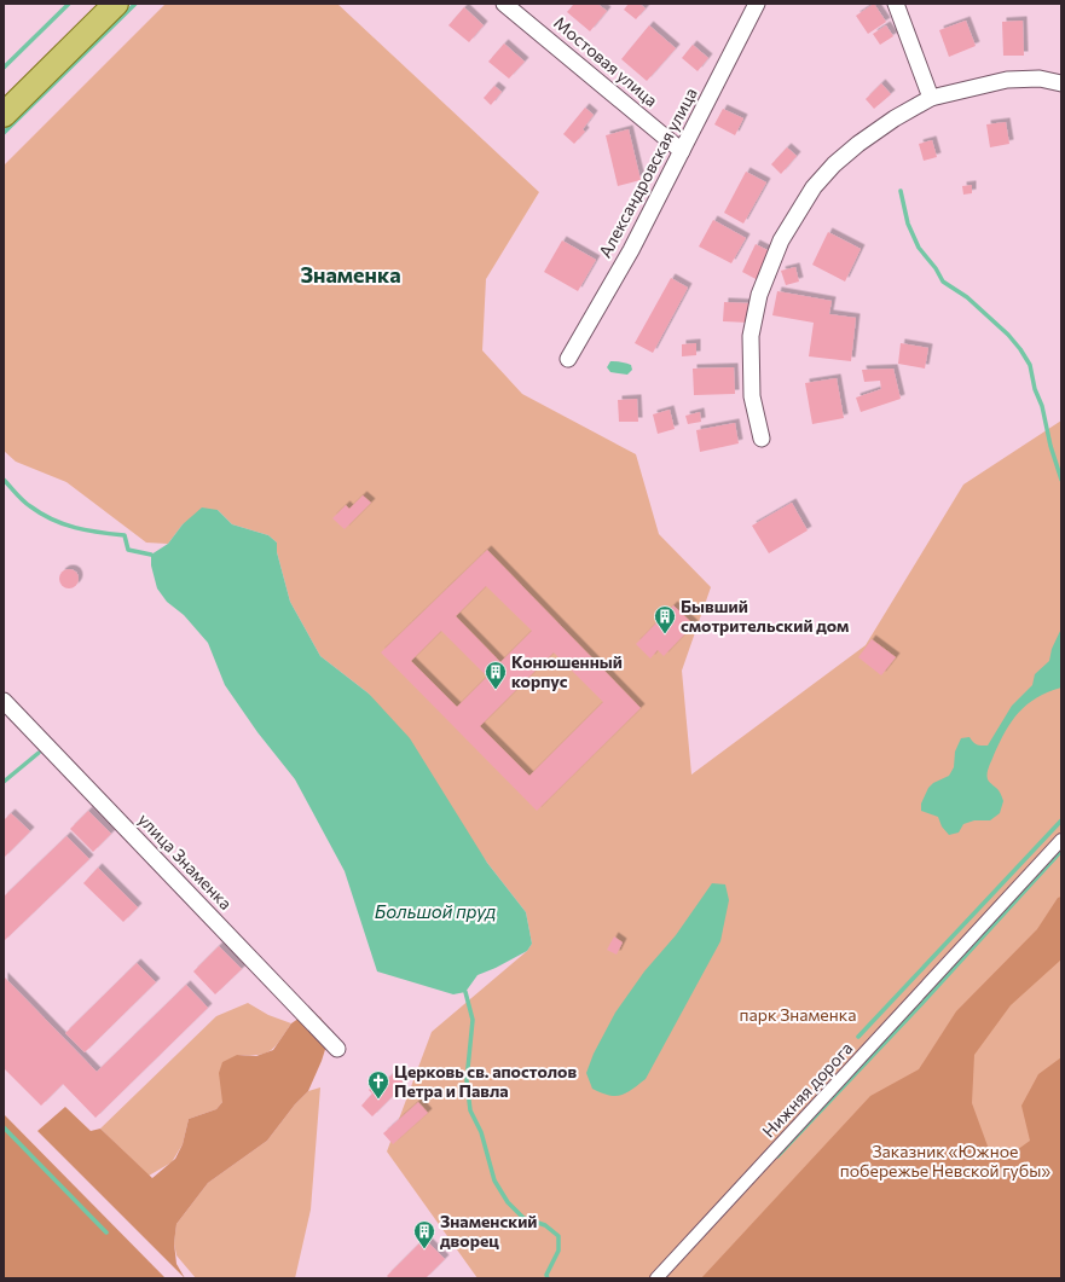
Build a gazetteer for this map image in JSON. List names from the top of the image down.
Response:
{
  "streets": {
    "street": [
      "Мостовая улица",
      "Александровская улица",
      "улица Знаменка",
      "Нижняя дорога"
    ]
  },
  "crossings": [
    ["Мостовая улица", "Александровская улица"]
  ],
  "districts": ["Знаменка"],
  "water": ["Большой пруд"],
  "parks": ["парк Знаменка", "Заказник «Южное побережье Невской губы»"],
  "places": {
    "building": ["Бывший смотрительский дом", "Конюшенный корпус", "Знаменский дворец"],
    "church": ["Церковь св. апостолов Петра и Павла"]
  }
}
